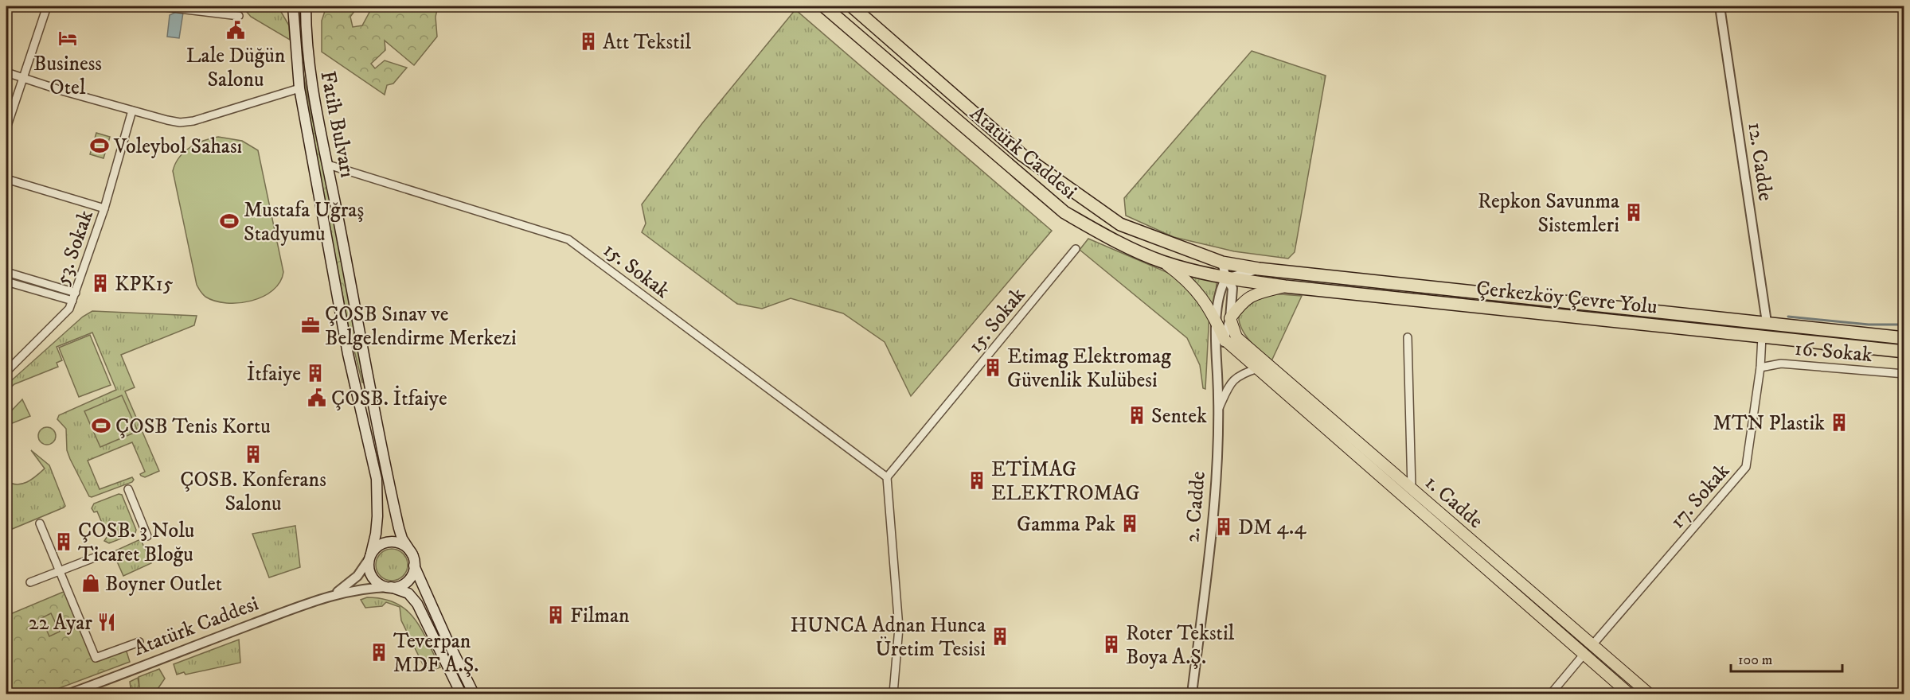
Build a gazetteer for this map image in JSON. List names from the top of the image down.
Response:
{
  "streets": {
    "highway": ["Atatürk Caddesi", "Çerkezköy Çevre Yolu"],
    "main road": ["Fatih Bulvarı", "1. Cadde"],
    "street": [
      "12. Cadde",
      "53. Sokak",
      "15. Sokak",
      "16. Sokak",
      "17. Sokak",
      "2. Cadde"
    ]
  },
  "crossings": [
    ["Fatih Bulvarı", "15. Sokak"],
    ["Atatürk Caddesi", "Çerkezköy Çevre Yolu"],
    ["Atatürk Caddesi", "2. Cadde"],
    ["Çerkezköy Çevre Yolu", "17. Sokak"],
    ["Çerkezköy Çevre Yolu", "2. Cadde"],
    ["16. Sokak", "17. Sokak"],
    ["17. Sokak", "1. Cadde"]
  ],
  "places": {
    "public building": ["Lale Düğün Salonu", "ÇOSB. İtfaiye"],
    "hotel": ["Business Otel"],
    "building": [
      "Att Tekstil",
      "Repkon Savunma Sistemleri",
      "KPK15",
      "Etimag Elektromag Güvenlik Kulübesi",
      "İtfaiye",
      "Sentek",
      "MTN Plastik",
      "ÇOSB. Konferans Salonu",
      "ETİMAG ELEKTROMAG",
      "Gamma Pak",
      "DM 4.4",
      "ÇOSB. 3 Nolu Ticaret Bloğu",
      "Filman",
      "HUNCA Adnan Hunca Üretim Tesisi",
      "Roter Tekstil Boya A.Ş.",
      "Teverpan MDF A.Ş."
    ],
    "sports": ["Voleybol Sahası", "Mustafa Uğraş Stadyumu", "ÇOSB Tenis Kortu"],
    "office": ["ÇOSB Sınav ve Belgelendirme Merkezi"],
    "shop": ["Boyner Outlet"],
    "restaurant": ["22 Ayar"]
  },
  "scale_bar": "100 m"
}
